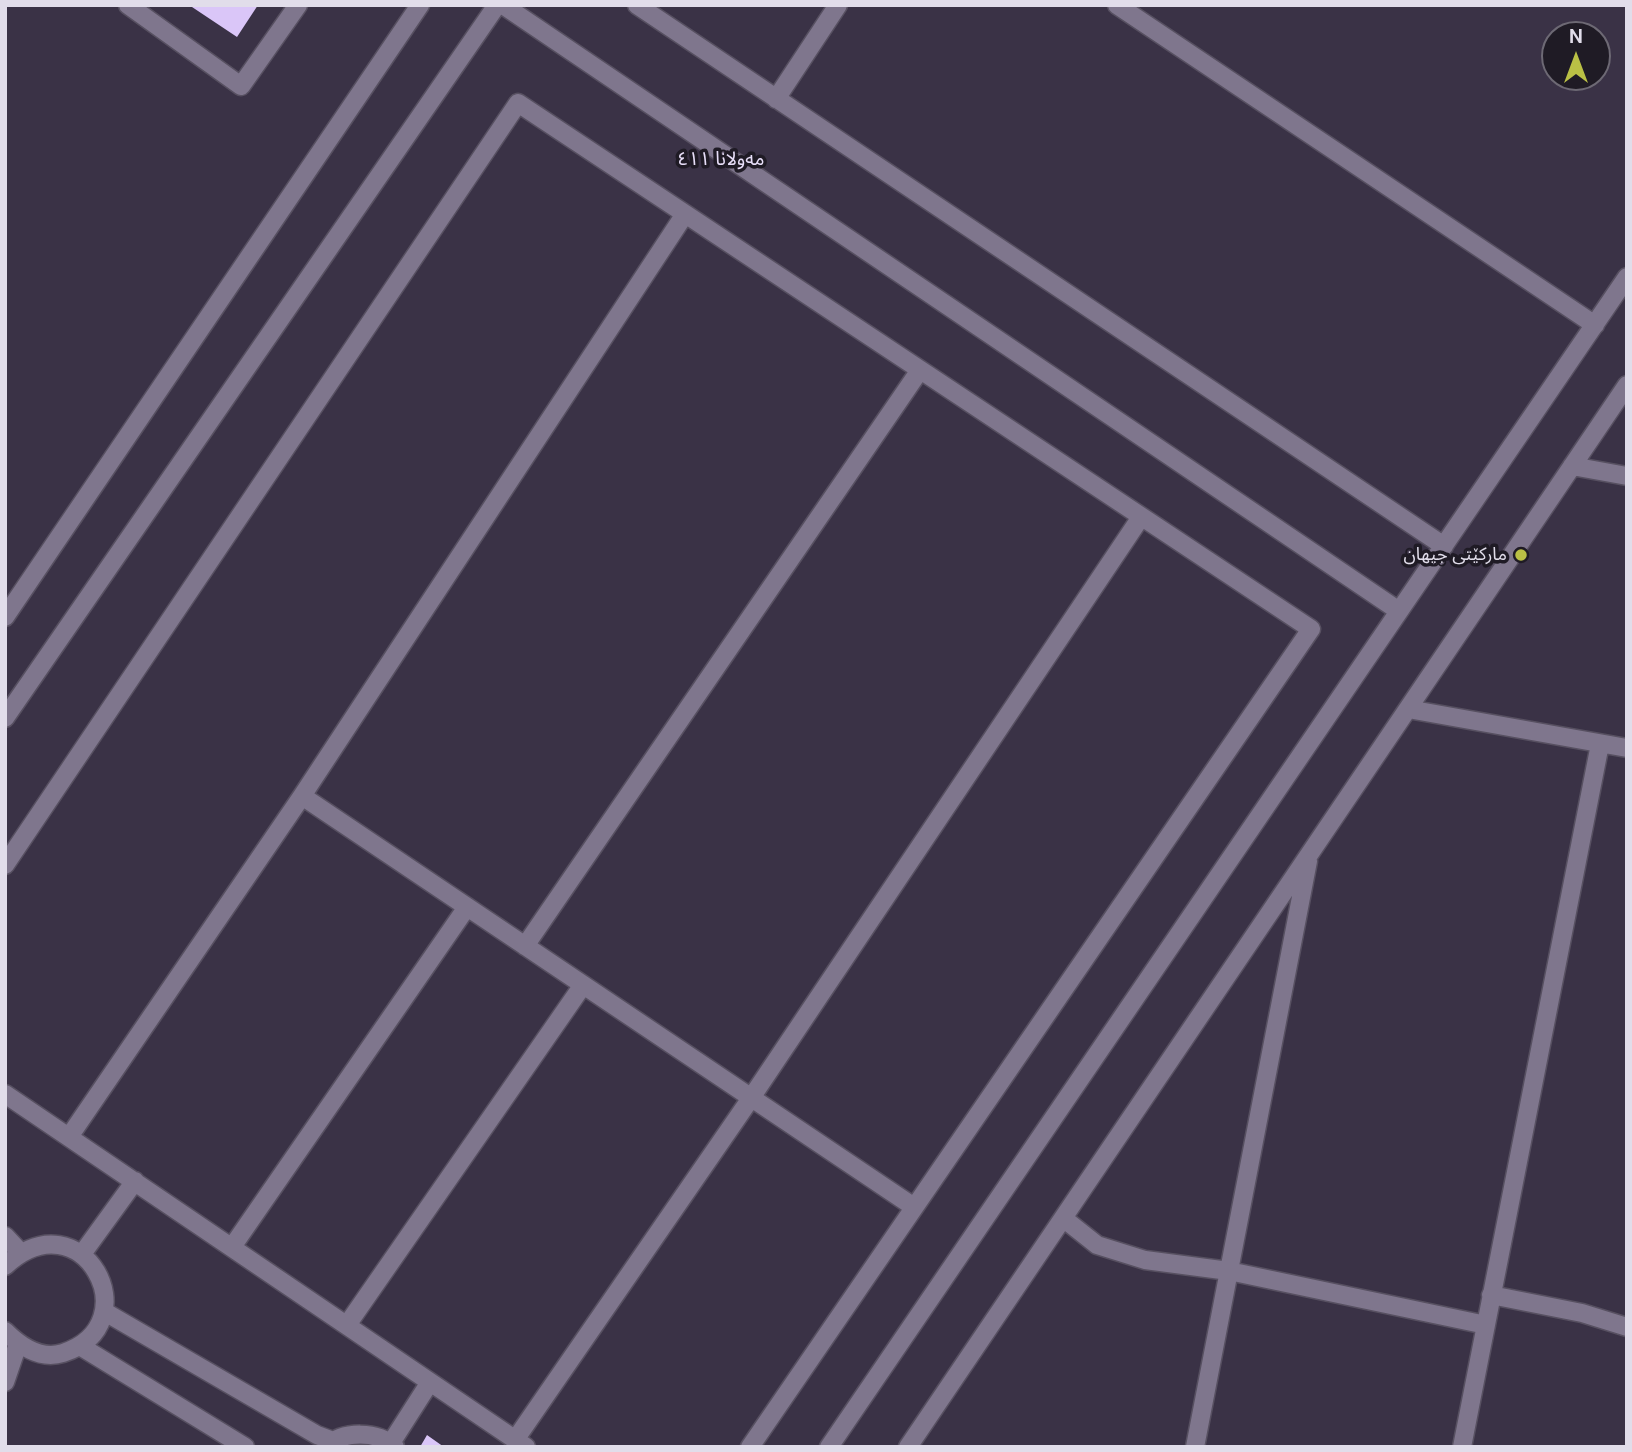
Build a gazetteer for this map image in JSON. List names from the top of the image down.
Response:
{
  "districts": ["مەولانا ٤١١"],
  "places": ["مارکێتی جیهان"],
  "north": "top"
}
